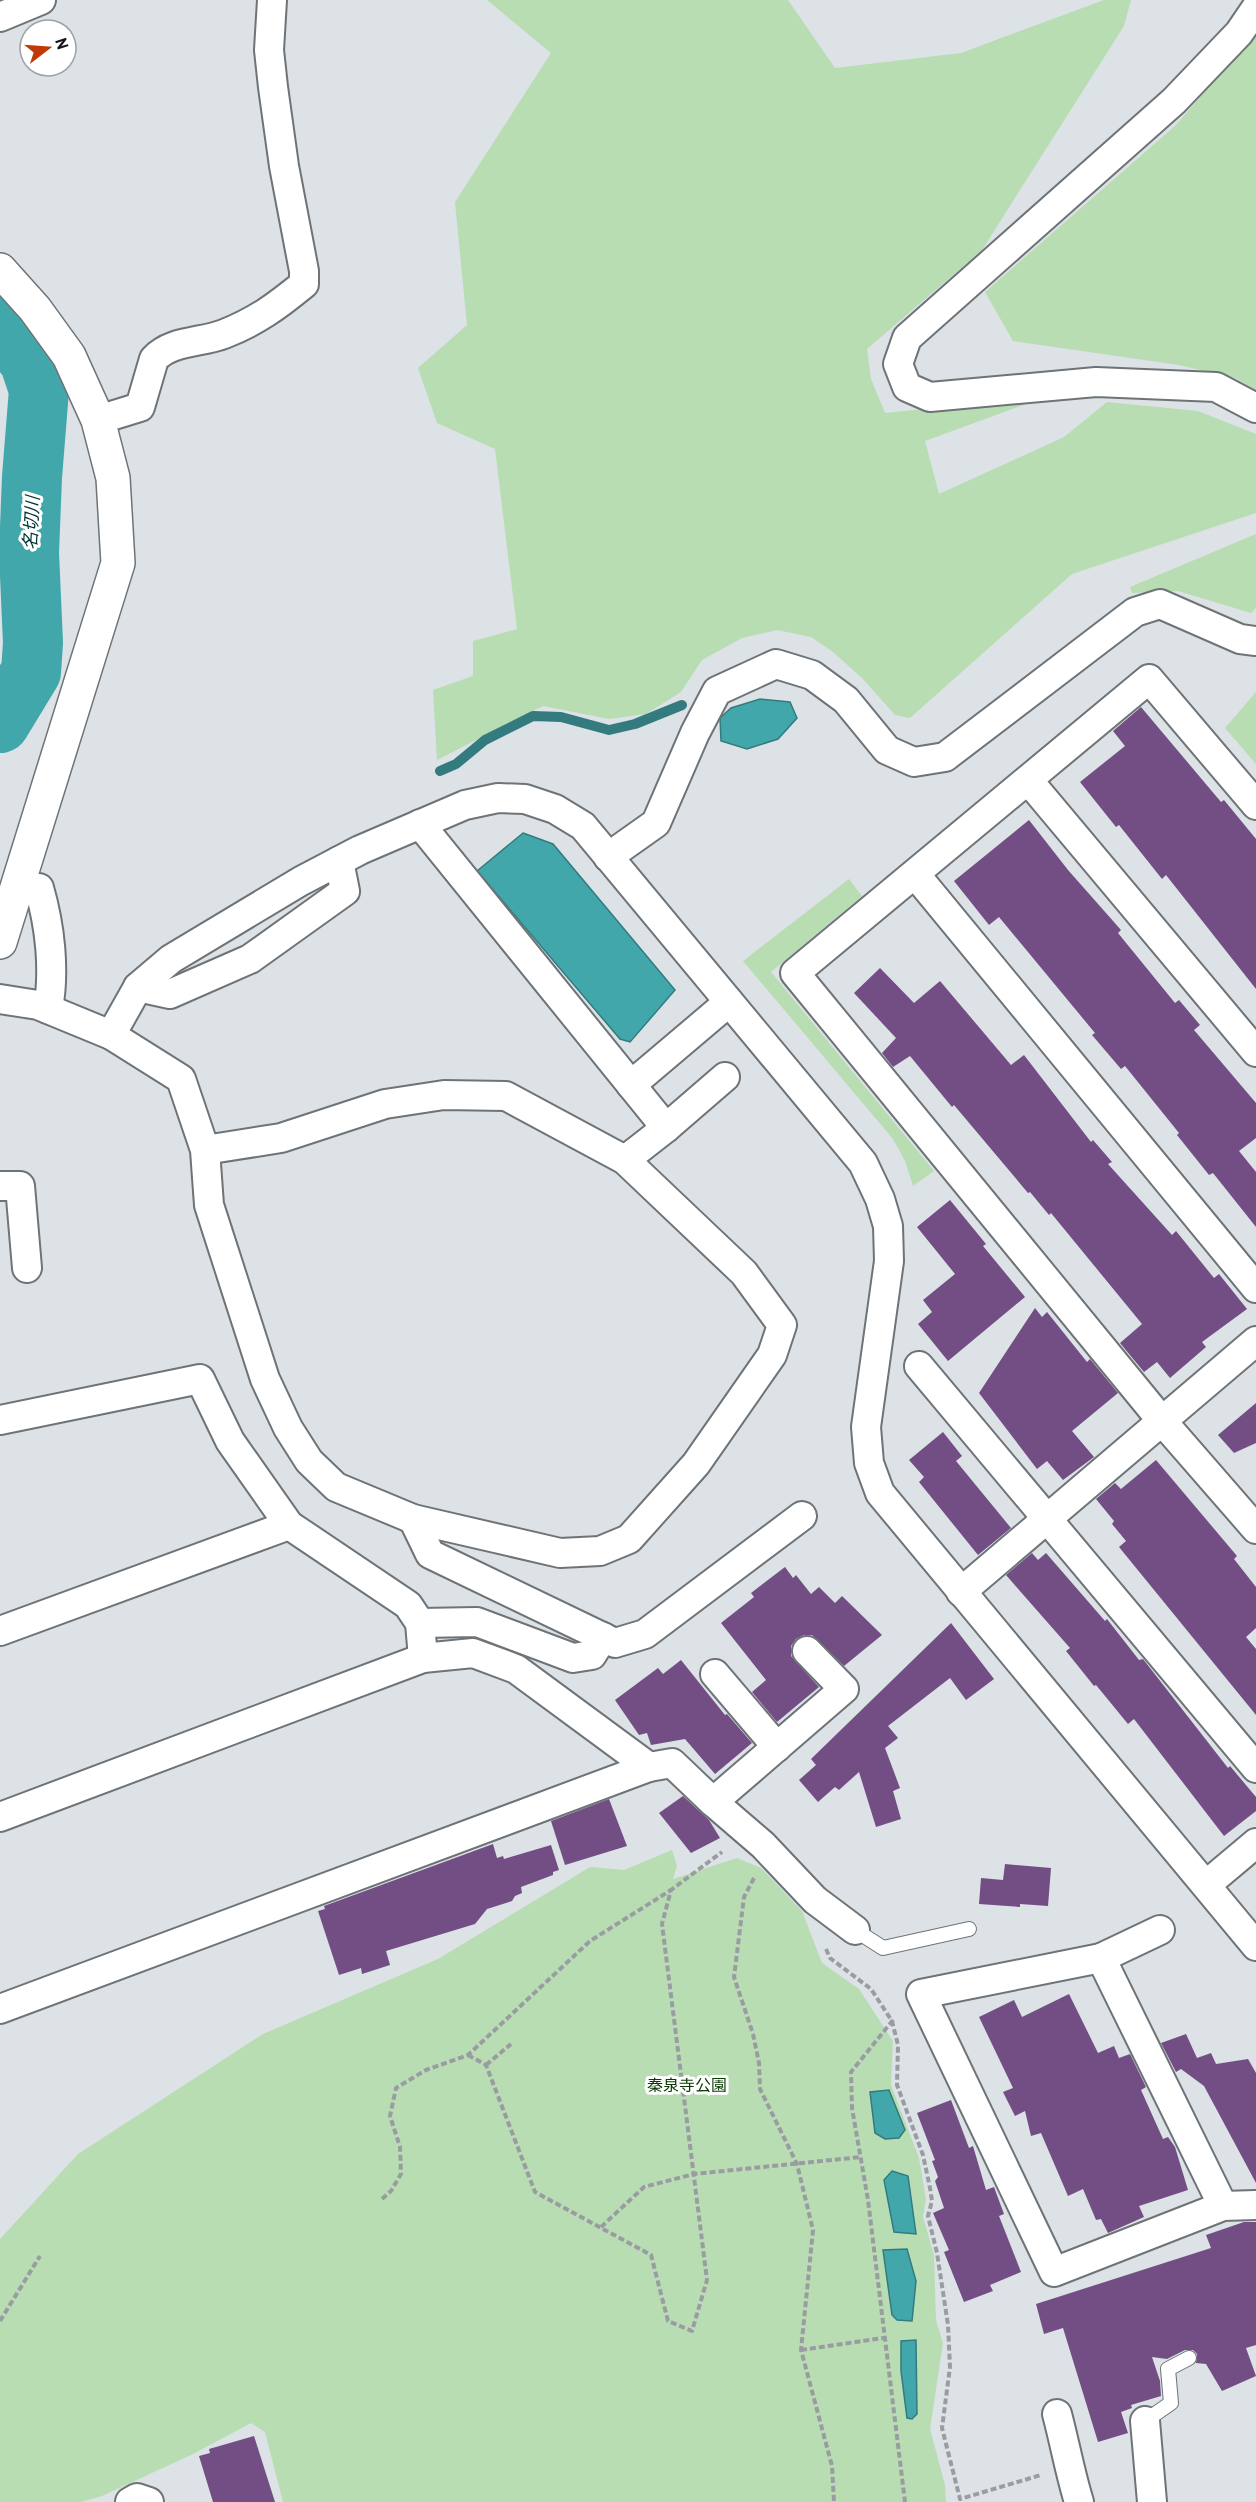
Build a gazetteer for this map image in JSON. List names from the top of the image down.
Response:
{
  "water": ["名切川"],
  "parks": ["秦泉寺公園"],
  "north": "right"
}
